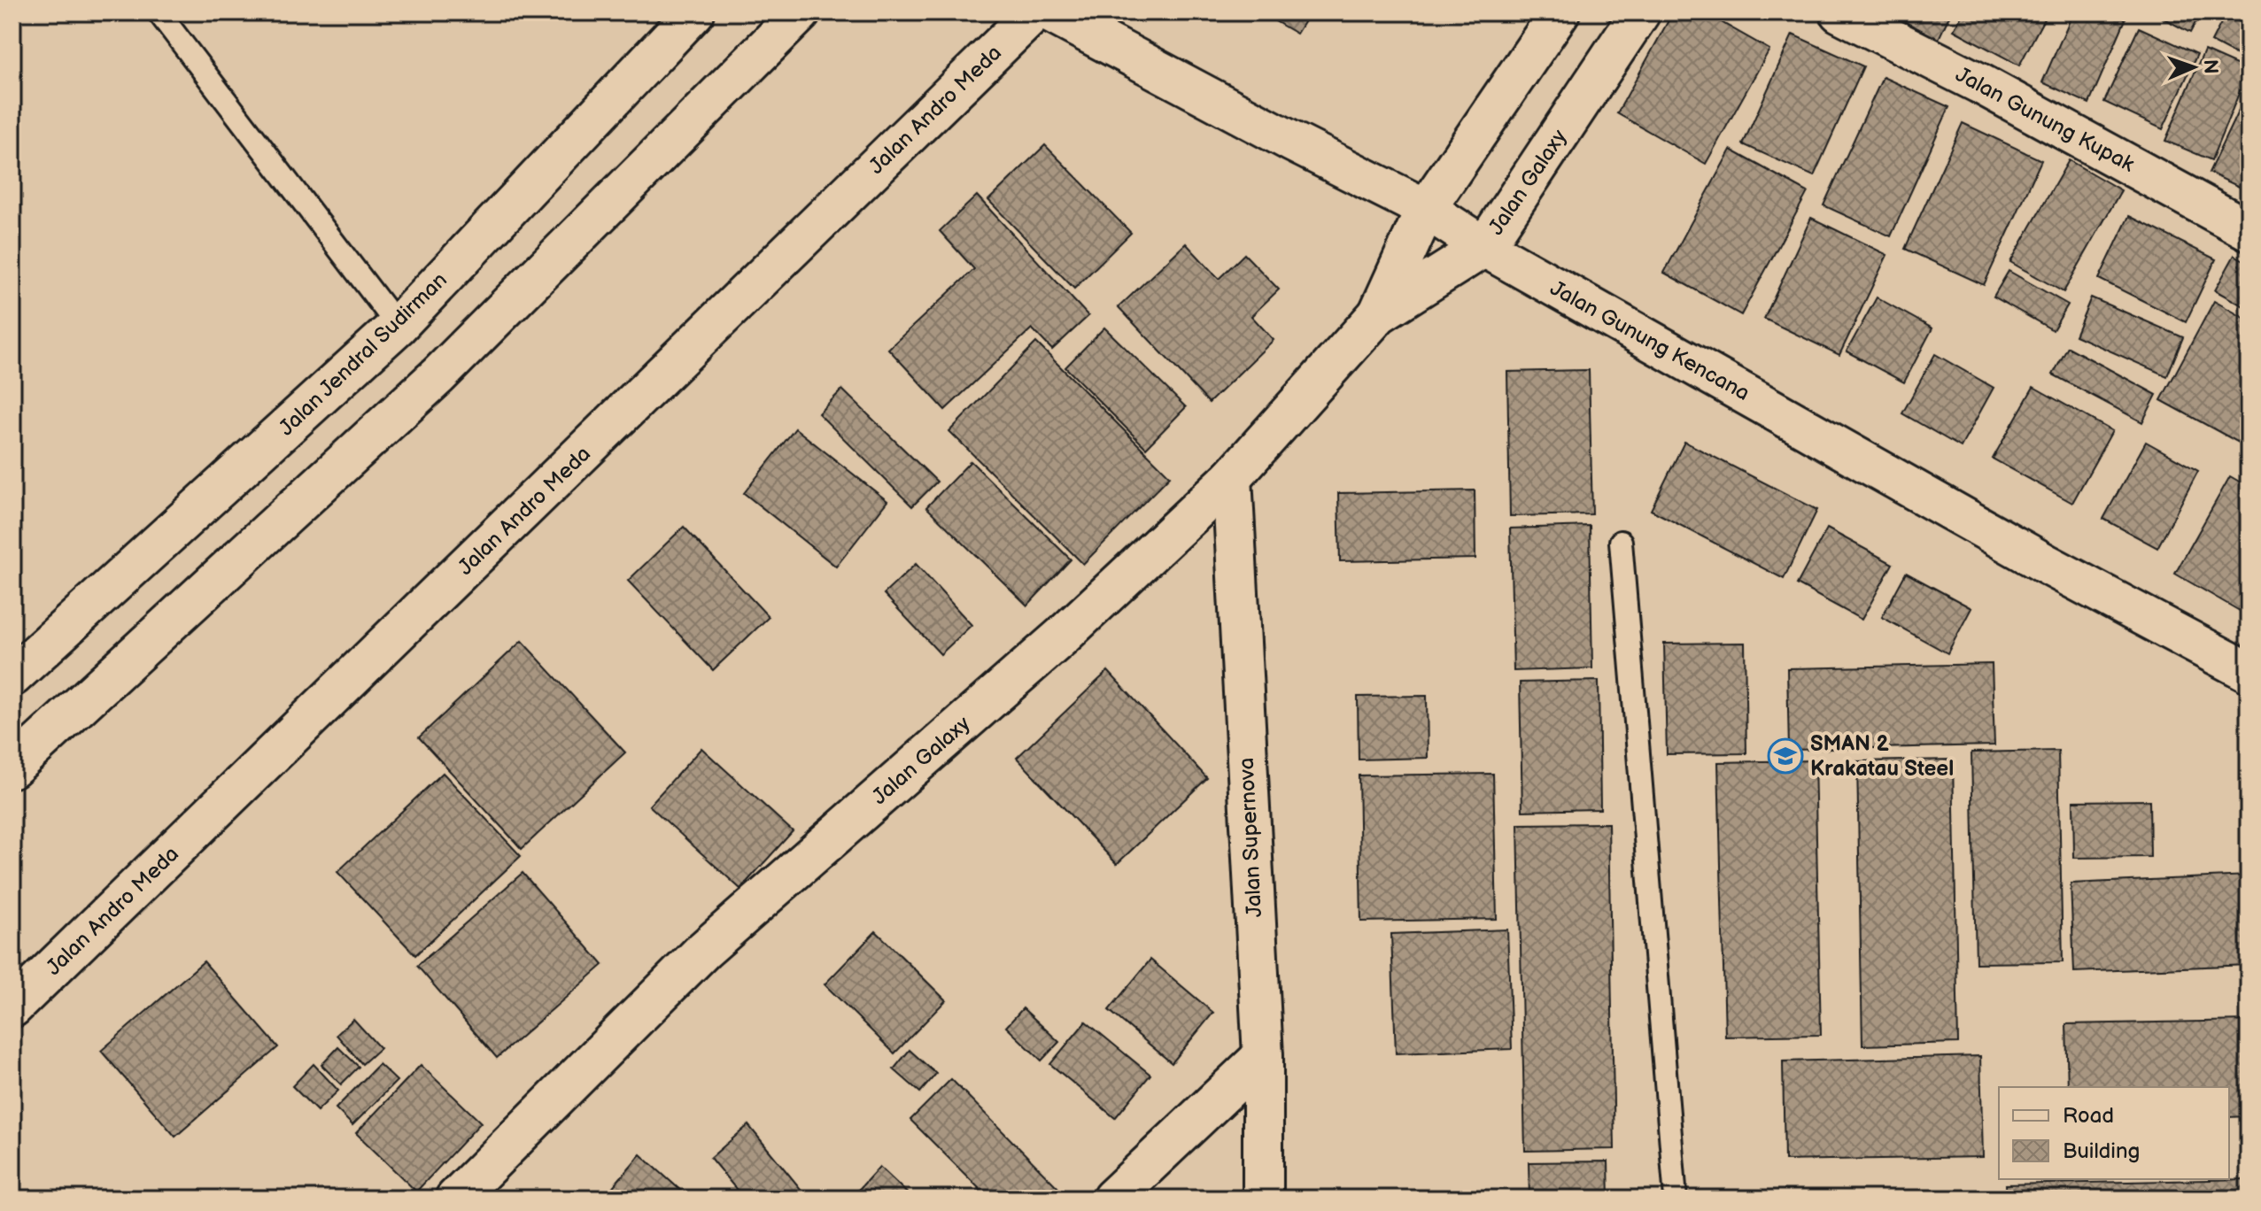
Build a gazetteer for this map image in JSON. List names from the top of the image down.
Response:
{
  "streets": {
    "main road": [
      "Jalan Andro Meda",
      "Jalan Gunung Kupak",
      "Jalan Galaxy",
      "Jalan Gunung Kencana",
      "Jalan Jendral Sudirman",
      "Jalan Supernova"
    ]
  },
  "crossings": [
    ["Jalan Galaxy", "Jalan Gunung Kencana"],
    ["Jalan Galaxy", "Jalan Supernova"]
  ],
  "places": {
    "school or university": ["SMAN 2 Krakatau Steel"]
  },
  "legend": ["Road", "Building"],
  "north": "right"
}
